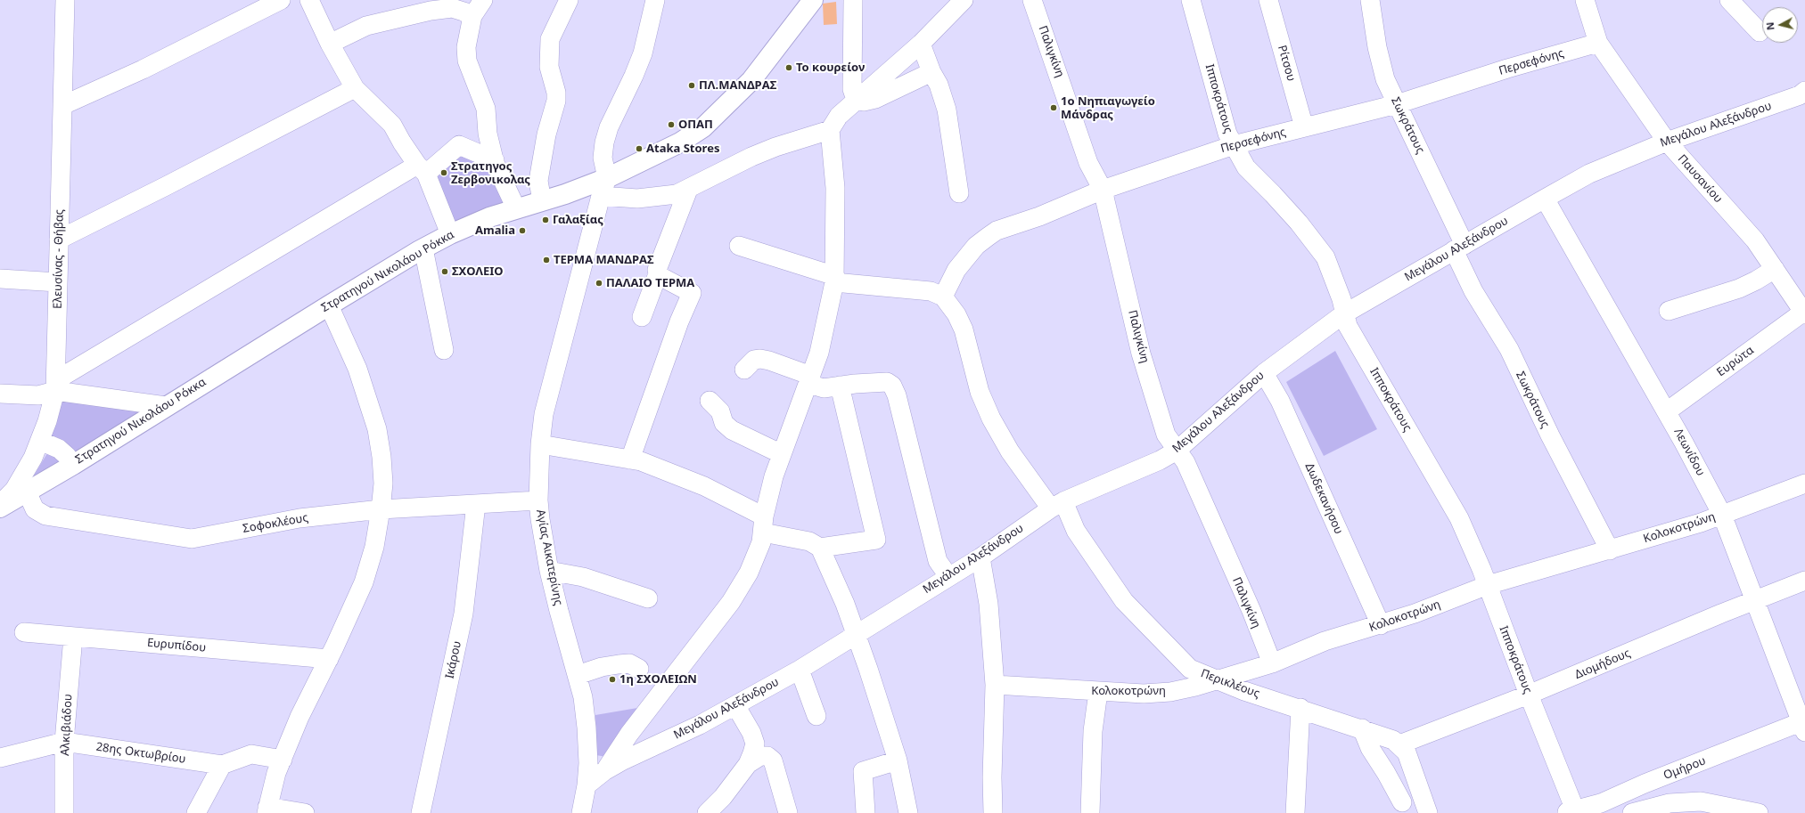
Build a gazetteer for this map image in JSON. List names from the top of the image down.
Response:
{
  "streets": {
    "main road": ["Στρατηγού Νικολάου Ρόκκα"],
    "street": [
      "Παλιγκίνη",
      "Περσεφόνης",
      "Ρίτσου",
      "Ιπποκράτους",
      "Μεγάλου Αλεξάνδρου",
      "Σωκράτους",
      "Παυσανίου",
      "Ελευσίνας - Θήβας",
      "Ευρώτα",
      "Λεωνίδου",
      "Δωδεκανήσου",
      "Σοφοκλέους",
      "Κολοκοτρώνη",
      "Αγίας Αικατερίνης",
      "Ευρυπίδου",
      "Ικάρου",
      "Διομήδους",
      "Περικλέους",
      "Αλκιβιάδου",
      "28ης Οκτωβρίου",
      "Ομήρου"
    ]
  },
  "crossings": [
    ["Παλιγκίνη", "Περσεφόνης"],
    ["Παλιγκίνη", "Μεγάλου Αλεξάνδρου"],
    ["Παλιγκίνη", "Κολοκοτρώνη"],
    ["Περσεφόνης", "Ρίτσου"],
    ["Περσεφόνης", "Ιπποκράτους"],
    ["Περσεφόνης", "Σωκράτους"],
    ["Περσεφόνης", "Παυσανίου"],
    ["Περσεφόνης", "Περικλέους"],
    ["Ιπποκράτους", "Μεγάλου Αλεξάνδρου"],
    ["Ιπποκράτους", "Κολοκοτρώνη"],
    ["Ιπποκράτους", "Διομήδους"],
    ["Ιπποκράτους", "Ομήρου"],
    ["Μεγάλου Αλεξάνδρου", "Σωκράτους"],
    ["Μεγάλου Αλεξάνδρου", "Παυσανίου"],
    ["Μεγάλου Αλεξάνδρου", "Λεωνίδου"],
    ["Μεγάλου Αλεξάνδρου", "Δωδεκανήσου"],
    ["Μεγάλου Αλεξάνδρου", "Αγίας Αικατερίνης"],
    ["Μεγάλου Αλεξάνδρου", "Περικλέους"],
    ["Σωκράτους", "Κολοκοτρώνη"],
    ["Παυσανίου", "Ευρώτα"],
    ["Ελευσίνας - Θήβας", "Στρατηγού Νικολάου Ρόκκα"],
    ["Ελευσίνας - Θήβας", "Σοφοκλέους"],
    ["Στρατηγού Νικολάου Ρόκκα", "Αγίας Αικατερίνης"],
    ["Ευρώτα", "Λεωνίδου"],
    ["Λεωνίδου", "Κολοκοτρώνη"],
    ["Λεωνίδου", "Διομήδους"],
    ["Λεωνίδου", "Ομήρου"],
    ["Δωδεκανήσου", "Κολοκοτρώνη"],
    ["Σοφοκλέους", "Αγίας Αικατερίνης"],
    ["Σοφοκλέους", "Ικάρου"],
    ["Κολοκοτρώνη", "Περικλέους"],
    ["Ευρυπίδου", "Αλκιβιάδου"],
    ["Διομήδους", "Περικλέους"],
    ["Αλκιβιάδου", "28ης Οκτωβρίου"]
  ],
  "places": [
    "Το κουρείον",
    "ΠΛ.ΜΑΝΔΡΑΣ",
    "1ο Νηπιαγωγείο Μάνδρας",
    "ΟΠΑΠ",
    "Ataka Stores",
    "Στρατηγος Ζερβονικολας",
    "Γαλαξίας",
    "Amalia",
    "ΤΕΡΜΑ ΜΑΝΔΡΑΣ",
    "ΣΧΟΛΕΙΟ",
    "ΠΑΛΑΙΟ ΤΕΡΜΑ",
    "1η ΣΧΟΛΕΙΩΝ"
  ],
  "north": "left"
}
